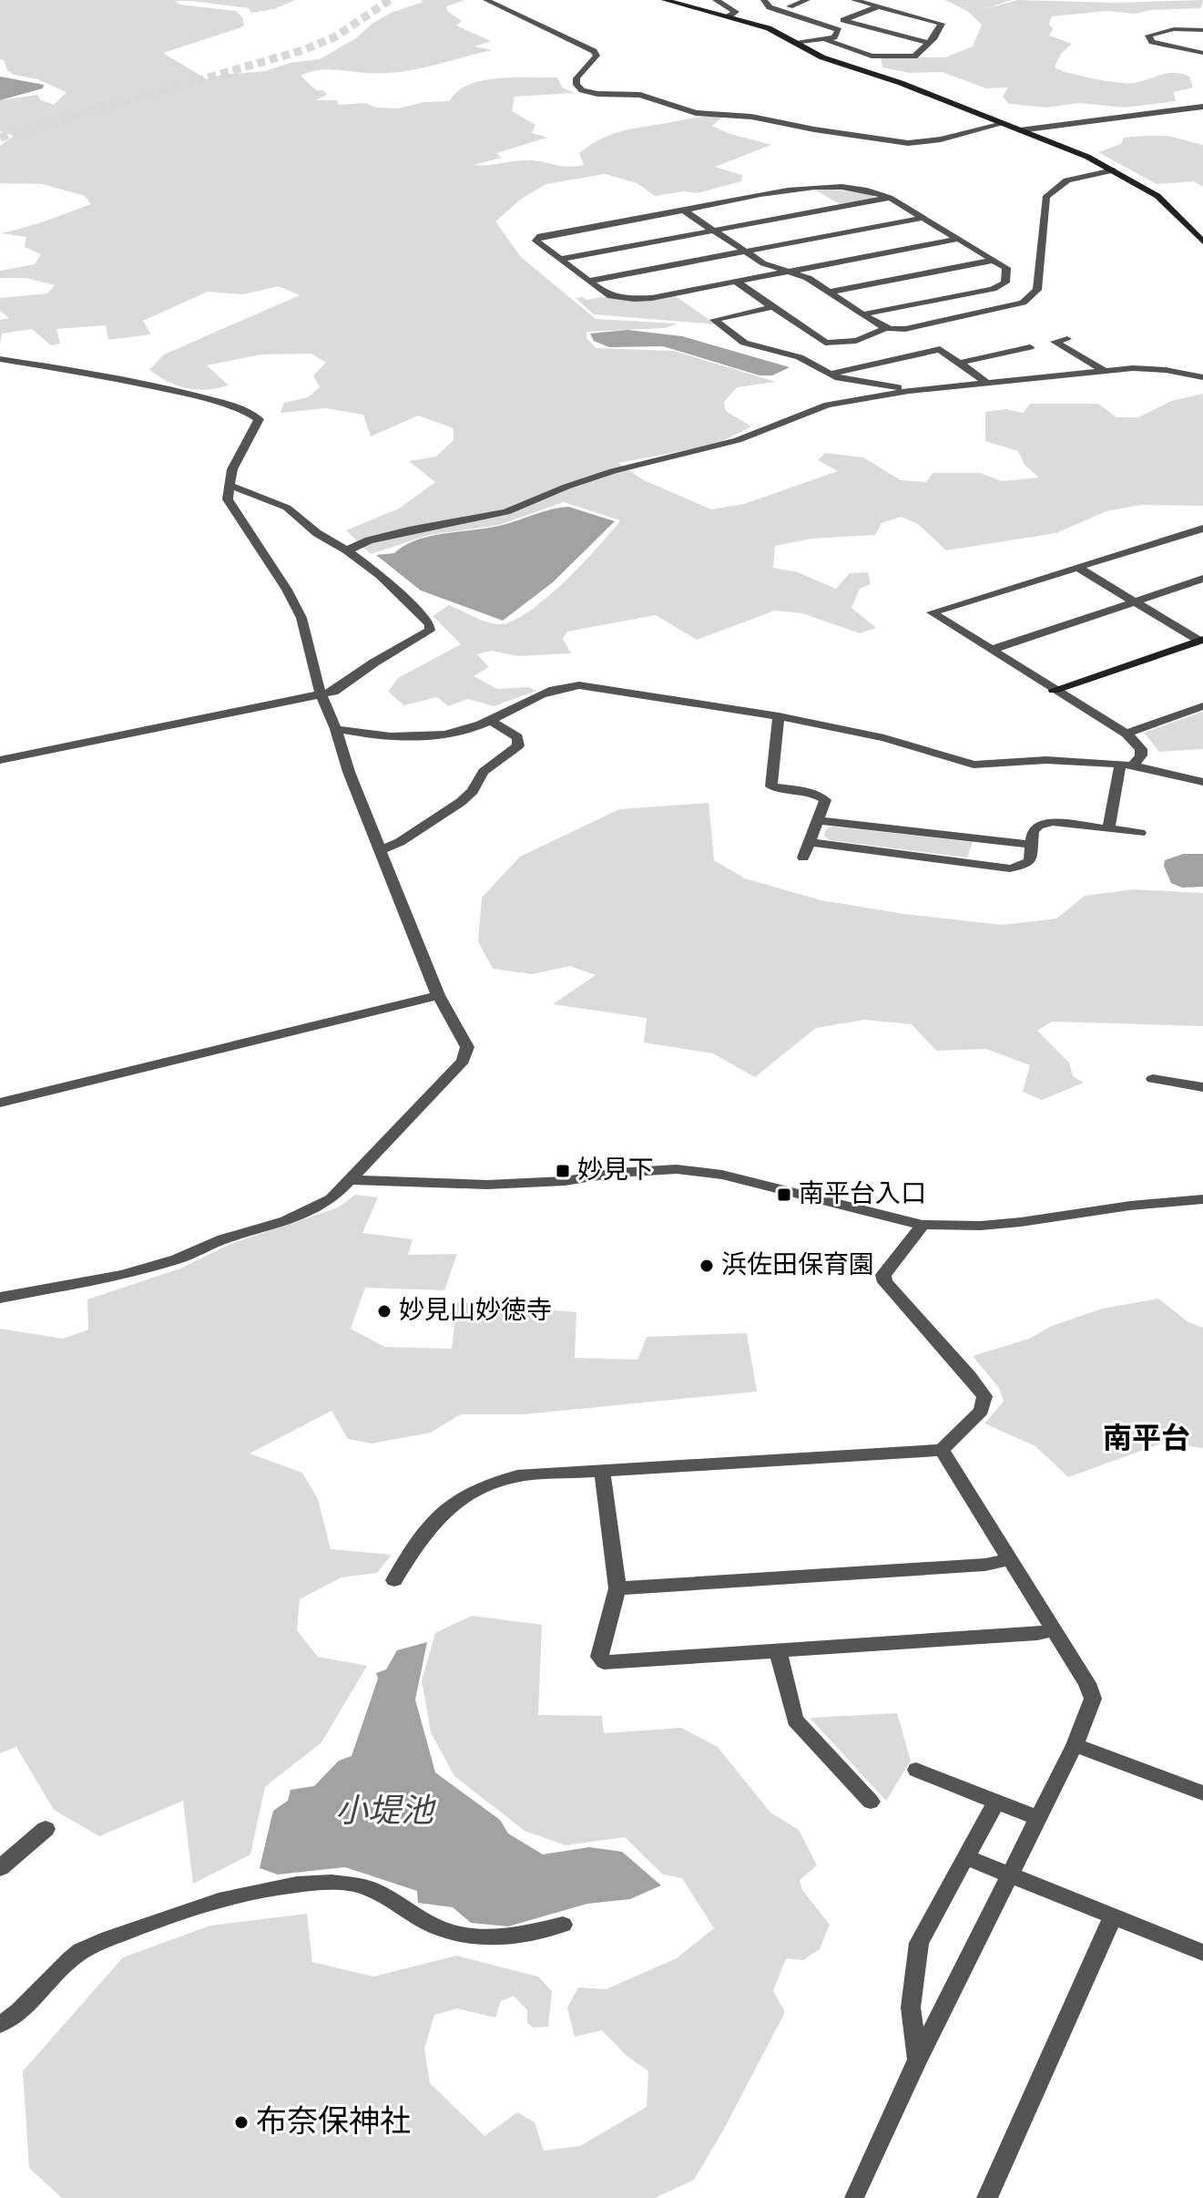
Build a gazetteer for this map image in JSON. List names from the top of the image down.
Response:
{
  "districts": ["南平台"],
  "water": ["小堤池"],
  "places": {
    "transit": ["妙見下", "南平台入口"],
    "other": ["浜佐田保育園", "妙見山妙徳寺", "布奈保神社"]
  }
}
